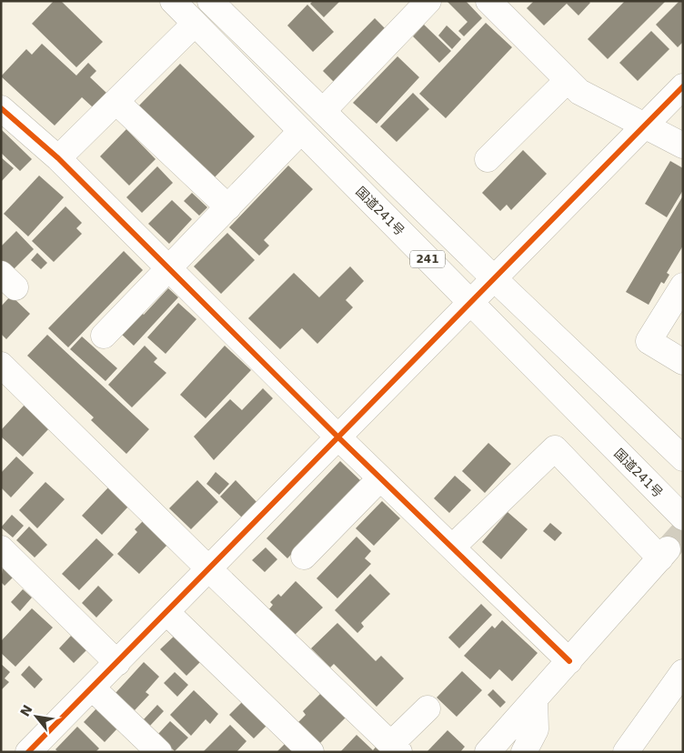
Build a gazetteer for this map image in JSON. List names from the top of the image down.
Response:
{
  "streets": {
    "main road": ["国道241号", "241"]
  },
  "north": "top left"
}
